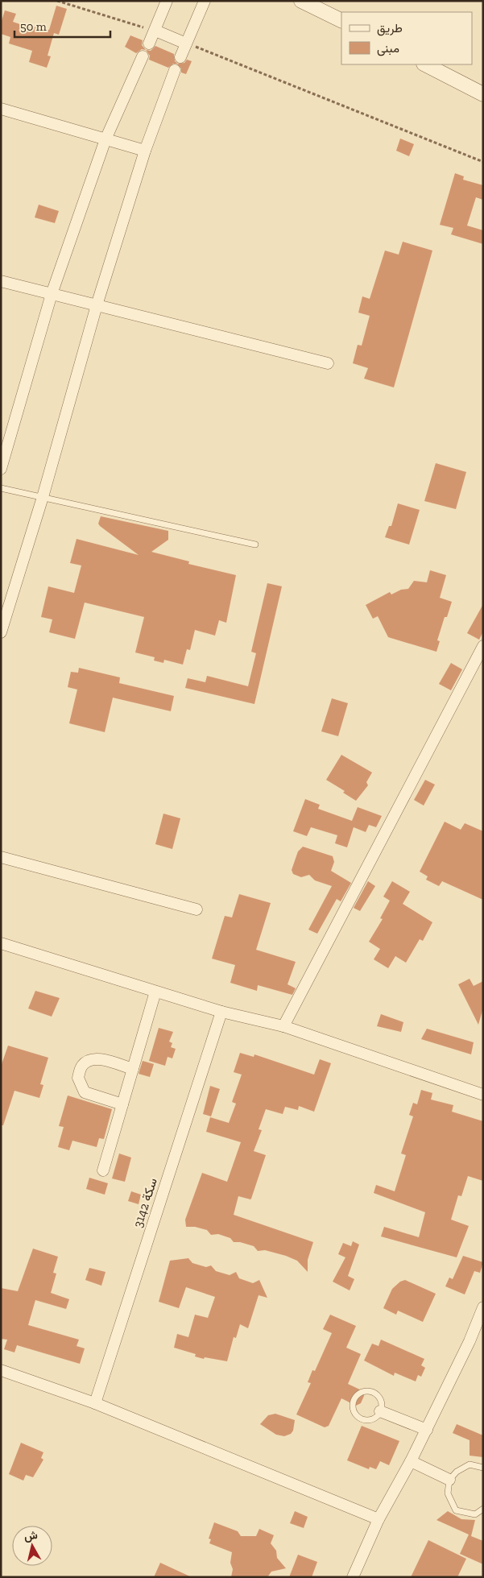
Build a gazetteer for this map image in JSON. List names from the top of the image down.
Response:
{
  "streets": {
    "street": ["سكة 3142"]
  },
  "legend": ["طريق", "مبنى"],
  "scale_bar": "50 m",
  "north": "top"
}
